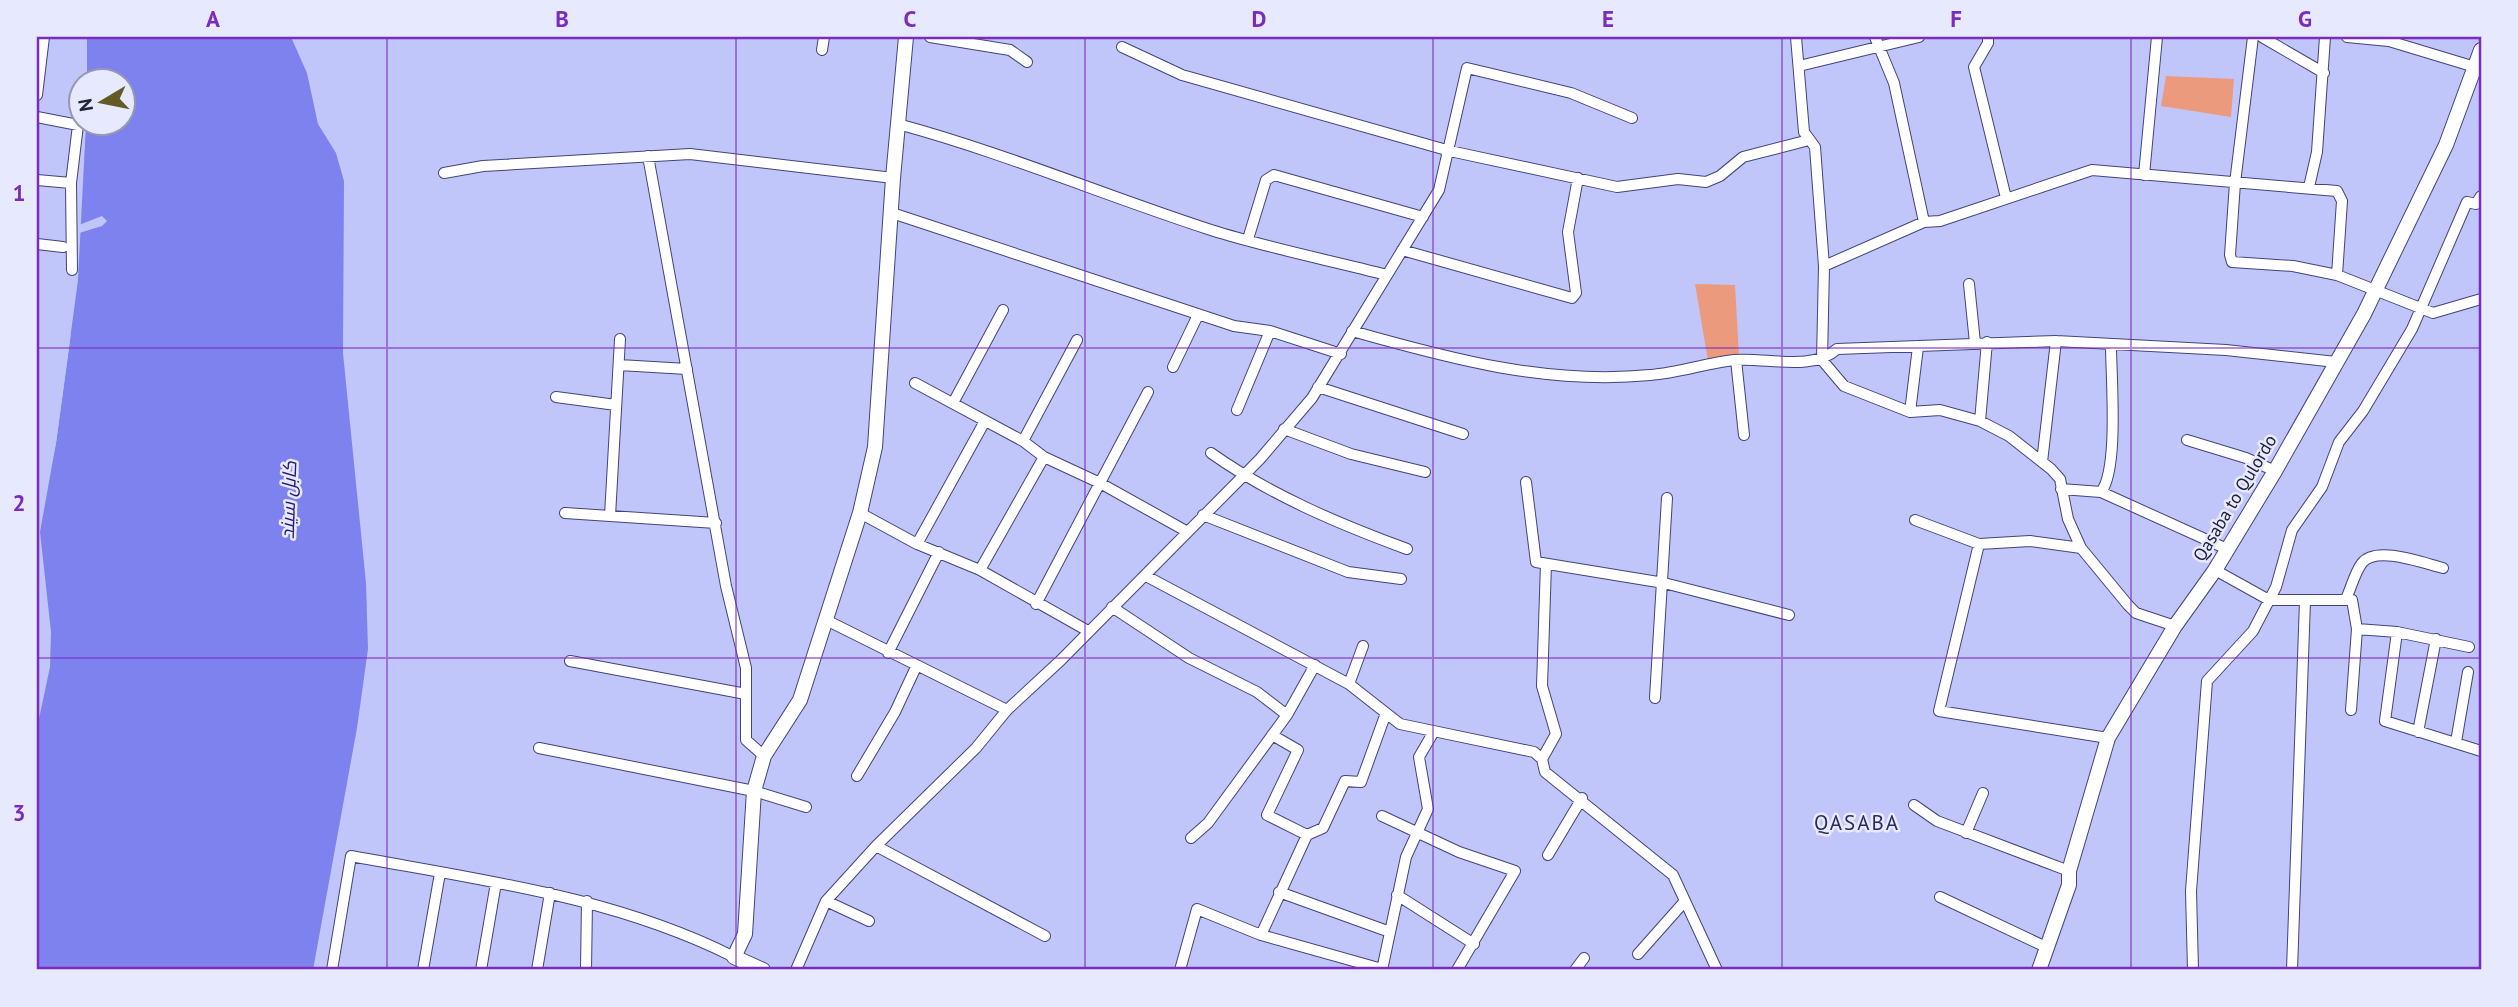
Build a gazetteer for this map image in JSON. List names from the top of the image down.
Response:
{
  "streets": {
    "street": ["Qasaba to Qulordo"]
  },
  "districts": ["QASABA"],
  "water": ["کابل سيند"],
  "north": "left",
  "grid": {
    "columns": [
      "A",
      "B",
      "C",
      "D",
      "E",
      "F",
      "G"
    ],
    "rows": ["1", "2", "3"]
  }
}
